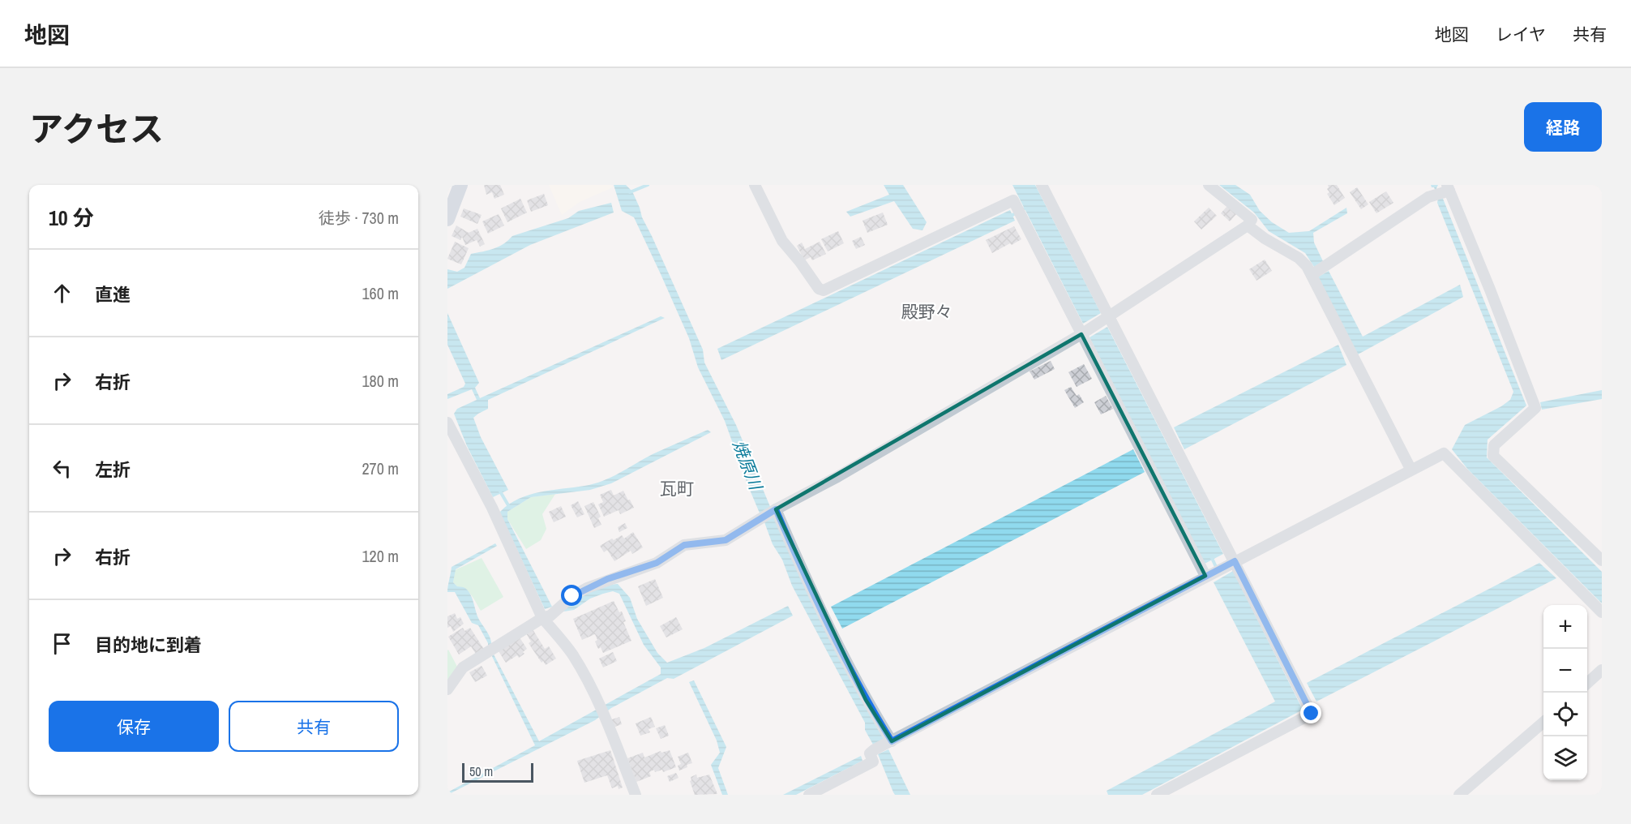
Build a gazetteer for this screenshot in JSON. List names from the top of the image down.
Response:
{
  "districts": ["殿野々", "瓦町"],
  "water": ["焼原川"],
  "scale_bar": "50 m",
  "page": {
    "header": "地図",
    "nav": ["地図", "レイヤ", "共有"],
    "title": "アクセス",
    "buttons": [
      "経路",
      ["保存", "共有"]
    ],
    "heading": ["10 分", "徒歩 · 730 m"],
    "list": [
      ["直進", "160 m"],
      ["右折", "180 m"],
      ["左折", "270 m"],
      ["右折", "120 m"],
      "目的地に到着"
    ],
    "map_buttons": ["+", "−"],
    "scale": "50 m"
  }
}
